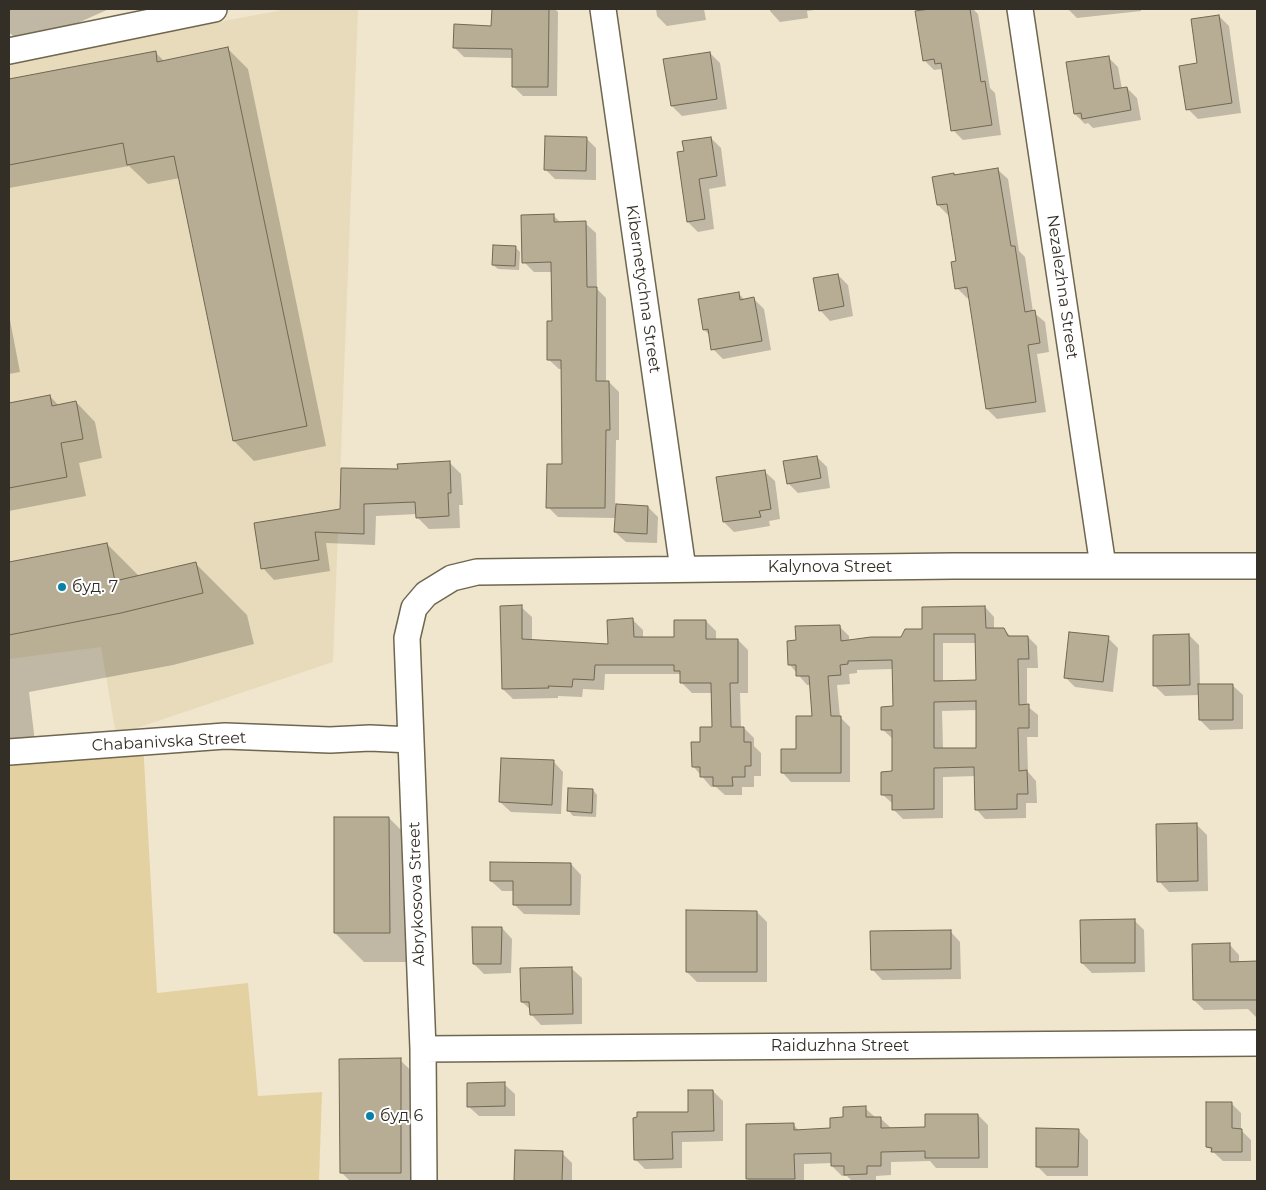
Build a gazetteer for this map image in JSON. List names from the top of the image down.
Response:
{
  "streets": {
    "street": [
      "Nezalezhna Street",
      "Kibernetychna Street",
      "Kalynova Street",
      "Chabanivska Street",
      "Abrykosova Street",
      "Raiduzhna Street"
    ]
  },
  "crossings": [
    ["Nezalezhna Street", "Kalynova Street"],
    ["Kibernetychna Street", "Kalynova Street"],
    ["Kalynova Street", "Abrykosova Street"],
    ["Chabanivska Street", "Abrykosova Street"],
    ["Abrykosova Street", "Raiduzhna Street"]
  ],
  "places": ["буд. 7", "буд 6"]
}
